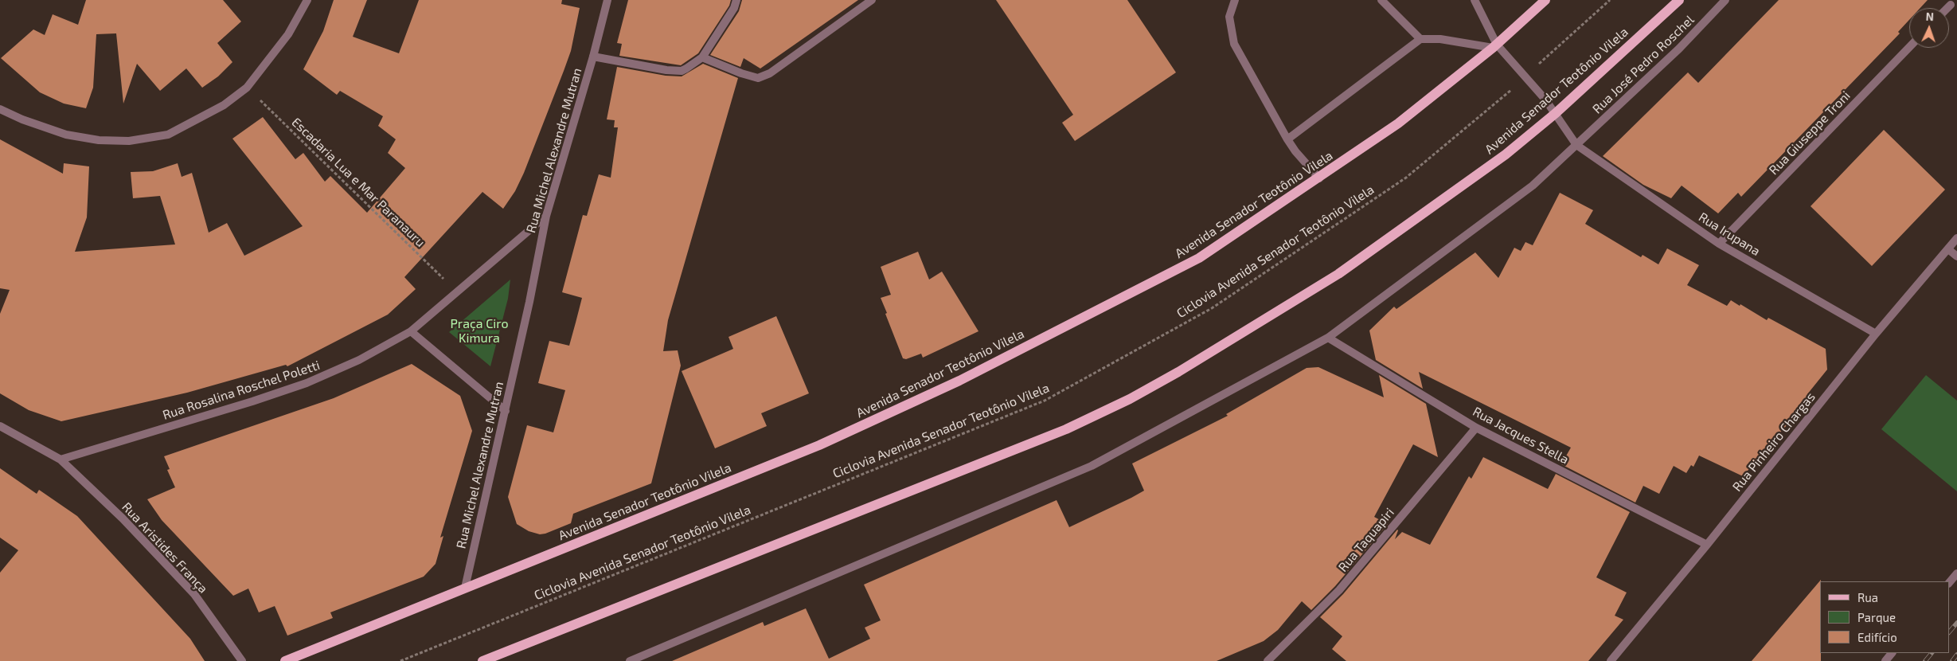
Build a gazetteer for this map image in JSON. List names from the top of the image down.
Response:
{
  "streets": {
    "main road": ["Avenida Senador Teotônio Vilela"],
    "street": [
      "Rua José Pedro Roschel",
      "Rua Giuseppe Troni",
      "Rua Michel Alexandre Mutran",
      "Rua Irupana",
      "Rua Rosalina Roschel Poletti",
      "Rua Jacques Stella",
      "Rua Pinheiro Chargas",
      "Rua Taquapiri",
      "Rua Aristides França"
    ],
    "path": ["Escadaria Lua e Mar Paranauru", "Ciclovia Avenida Senador Teotônio Vilela"]
  },
  "crossings": [
    ["Rua José Pedro Roschel", "Rua Irupana"],
    ["Avenida Senador Teotônio Vilela", "Rua Michel Alexandre Mutran"],
    ["Rua Giuseppe Troni", "Rua Irupana"],
    ["Rua Michel Alexandre Mutran", "Rua Rosalina Roschel Poletti"],
    ["Escadaria Lua e Mar Paranauru", "Rua Rosalina Roschel Poletti"],
    ["Rua Irupana", "Rua Pinheiro Chargas"],
    ["Rua Rosalina Roschel Poletti", "Rua Aristides França"],
    ["Rua Jacques Stella", "Rua Pinheiro Chargas"],
    ["Rua Jacques Stella", "Rua Taquapiri"]
  ],
  "parks": ["Praça Ciro Kimura"],
  "legend": ["Rua", "Parque", "Edifício"],
  "north": "top"
}
